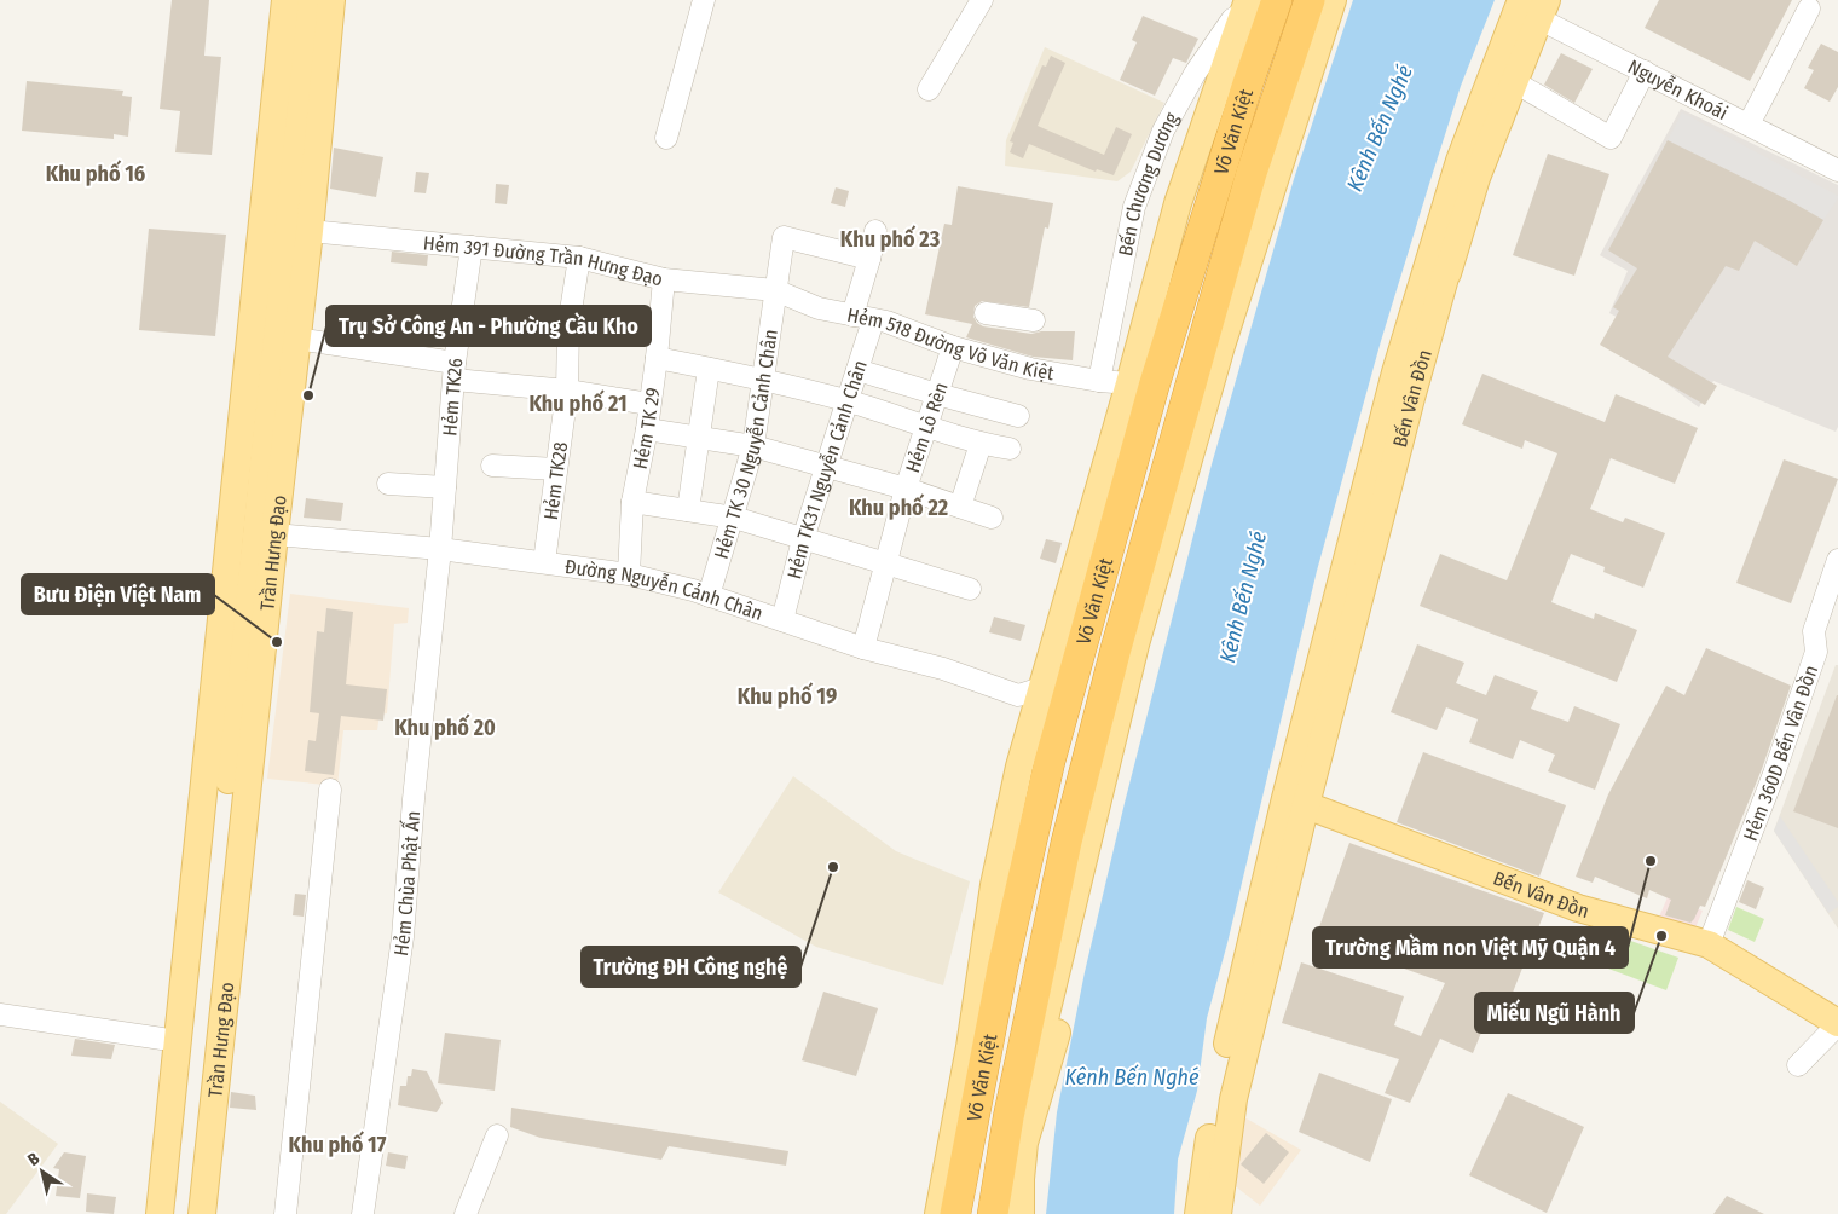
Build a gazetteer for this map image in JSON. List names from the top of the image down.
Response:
{
  "streets": {
    "highway": ["Võ Văn Kiệt"],
    "main road": ["Bến Vân Đồn", "Trần Hưng Đạo"],
    "street": [
      "Nguyễn Khoái",
      "Bến Chương Dương",
      "Hẻm 391 Đường Trần Hưng Ðạo",
      "Hẻm 518 Đường Võ Văn Kiệt",
      "Hẻm TK26",
      "Hẻm TK 29",
      "Hẻm Lò Rèn",
      "Hẻm TK 30 Nguyễn Cảnh Chân",
      "Hẻm TK31 Nguyễn Cảnh Chân",
      "Hẻm TK28",
      "Đường Nguyễn Cảnh Chân",
      "Hẻm 360D Bến Vân Đồn",
      "Hẻm Chùa Phật Ấn"
    ]
  },
  "crossings": [
    ["Nguyễn Khoái", "Bến Vân Đồn"],
    ["Võ Văn Kiệt", "Bến Chương Dương"],
    ["Võ Văn Kiệt", "Hẻm 518 Đường Võ Văn Kiệt"],
    ["Võ Văn Kiệt", "Đường Nguyễn Cảnh Chân"],
    ["Bến Chương Dương", "Hẻm 518 Đường Võ Văn Kiệt"],
    ["Hẻm 391 Đường Trần Hưng Ðạo", "Hẻm 518 Đường Võ Văn Kiệt"],
    ["Hẻm 391 Đường Trần Hưng Ðạo", "Hẻm TK26"],
    ["Hẻm 391 Đường Trần Hưng Ðạo", "Hẻm TK 29"],
    ["Hẻm 391 Đường Trần Hưng Ðạo", "Hẻm TK 30 Nguyễn Cảnh Chân"],
    ["Hẻm 391 Đường Trần Hưng Ðạo", "Hẻm TK28"],
    ["Hẻm 391 Đường Trần Hưng Ðạo", "Trần Hưng Đạo"],
    ["Hẻm 518 Đường Võ Văn Kiệt", "Hẻm Lò Rèn"],
    ["Hẻm 518 Đường Võ Văn Kiệt", "Hẻm TK 30 Nguyễn Cảnh Chân"],
    ["Hẻm 518 Đường Võ Văn Kiệt", "Hẻm TK31 Nguyễn Cảnh Chân"],
    ["Hẻm TK26", "Đường Nguyễn Cảnh Chân"],
    ["Hẻm TK26", "Hẻm Chùa Phật Ấn"],
    ["Bến Vân Đồn", "Hẻm 360D Bến Vân Đồn"],
    ["Hẻm TK 29", "Đường Nguyễn Cảnh Chân"],
    ["Hẻm Lò Rèn", "Đường Nguyễn Cảnh Chân"],
    ["Hẻm TK 30 Nguyễn Cảnh Chân", "Hẻm TK31 Nguyễn Cảnh Chân"],
    ["Hẻm TK 30 Nguyễn Cảnh Chân", "Đường Nguyễn Cảnh Chân"],
    ["Hẻm TK31 Nguyễn Cảnh Chân", "Đường Nguyễn Cảnh Chân"],
    ["Hẻm TK28", "Đường Nguyễn Cảnh Chân"],
    ["Trần Hưng Đạo", "Đường Nguyễn Cảnh Chân"],
    ["Đường Nguyễn Cảnh Chân", "Hẻm Chùa Phật Ấn"]
  ],
  "districts": [
    "Khu phố 16",
    "Khu phố 23",
    "Khu phố 21",
    "Khu phố 22",
    "Khu phố 19",
    "Khu phố 20",
    "Khu phố 17"
  ],
  "water": ["Kênh Bến Nghé"],
  "places": [
    "Trụ Sở Công An - Phường Cầu Kho",
    "Bưu Điện Việt Nam",
    "Trường Mầm non Việt Mỹ Quận 4",
    "Trường ĐH Công nghệ",
    "Miếu Ngũ Hành"
  ],
  "north": "top left"
}
